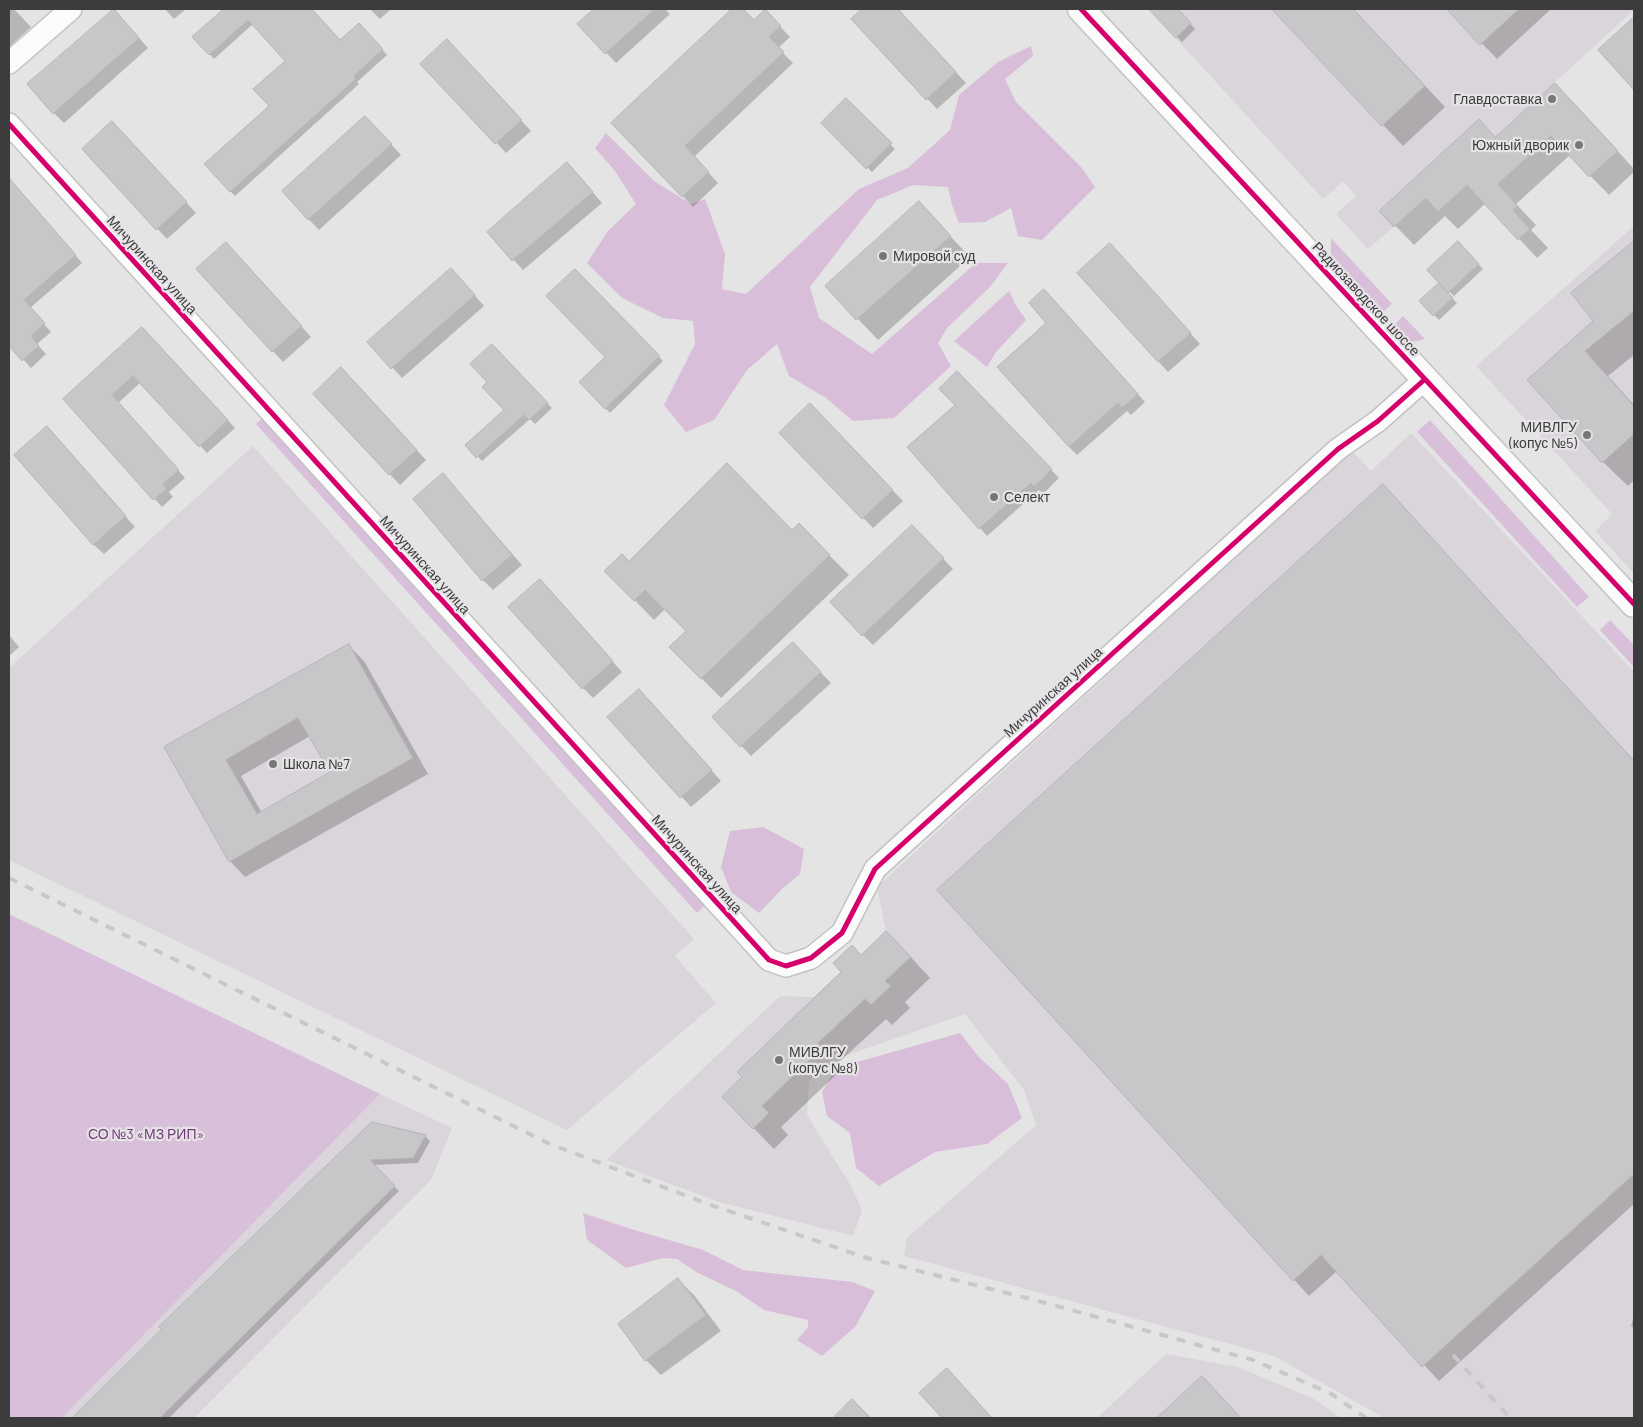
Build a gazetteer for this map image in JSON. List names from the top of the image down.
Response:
{
  "streets": {
    "street": ["Мичуринская улица", "Радиозаводское шоссе"]
  },
  "crossings": [
    ["Мичуринская улица", "Радиозаводское шоссе"]
  ],
  "parks": ["СО №3 «МЗ РИП»"],
  "places": [
    "Главдоставка",
    "Южный дворик",
    "Мировой суд",
    "МИВЛГУ (копус №5)",
    "Селект",
    "Школа №7",
    "МИВЛГУ (копус №8)"
  ]
}
